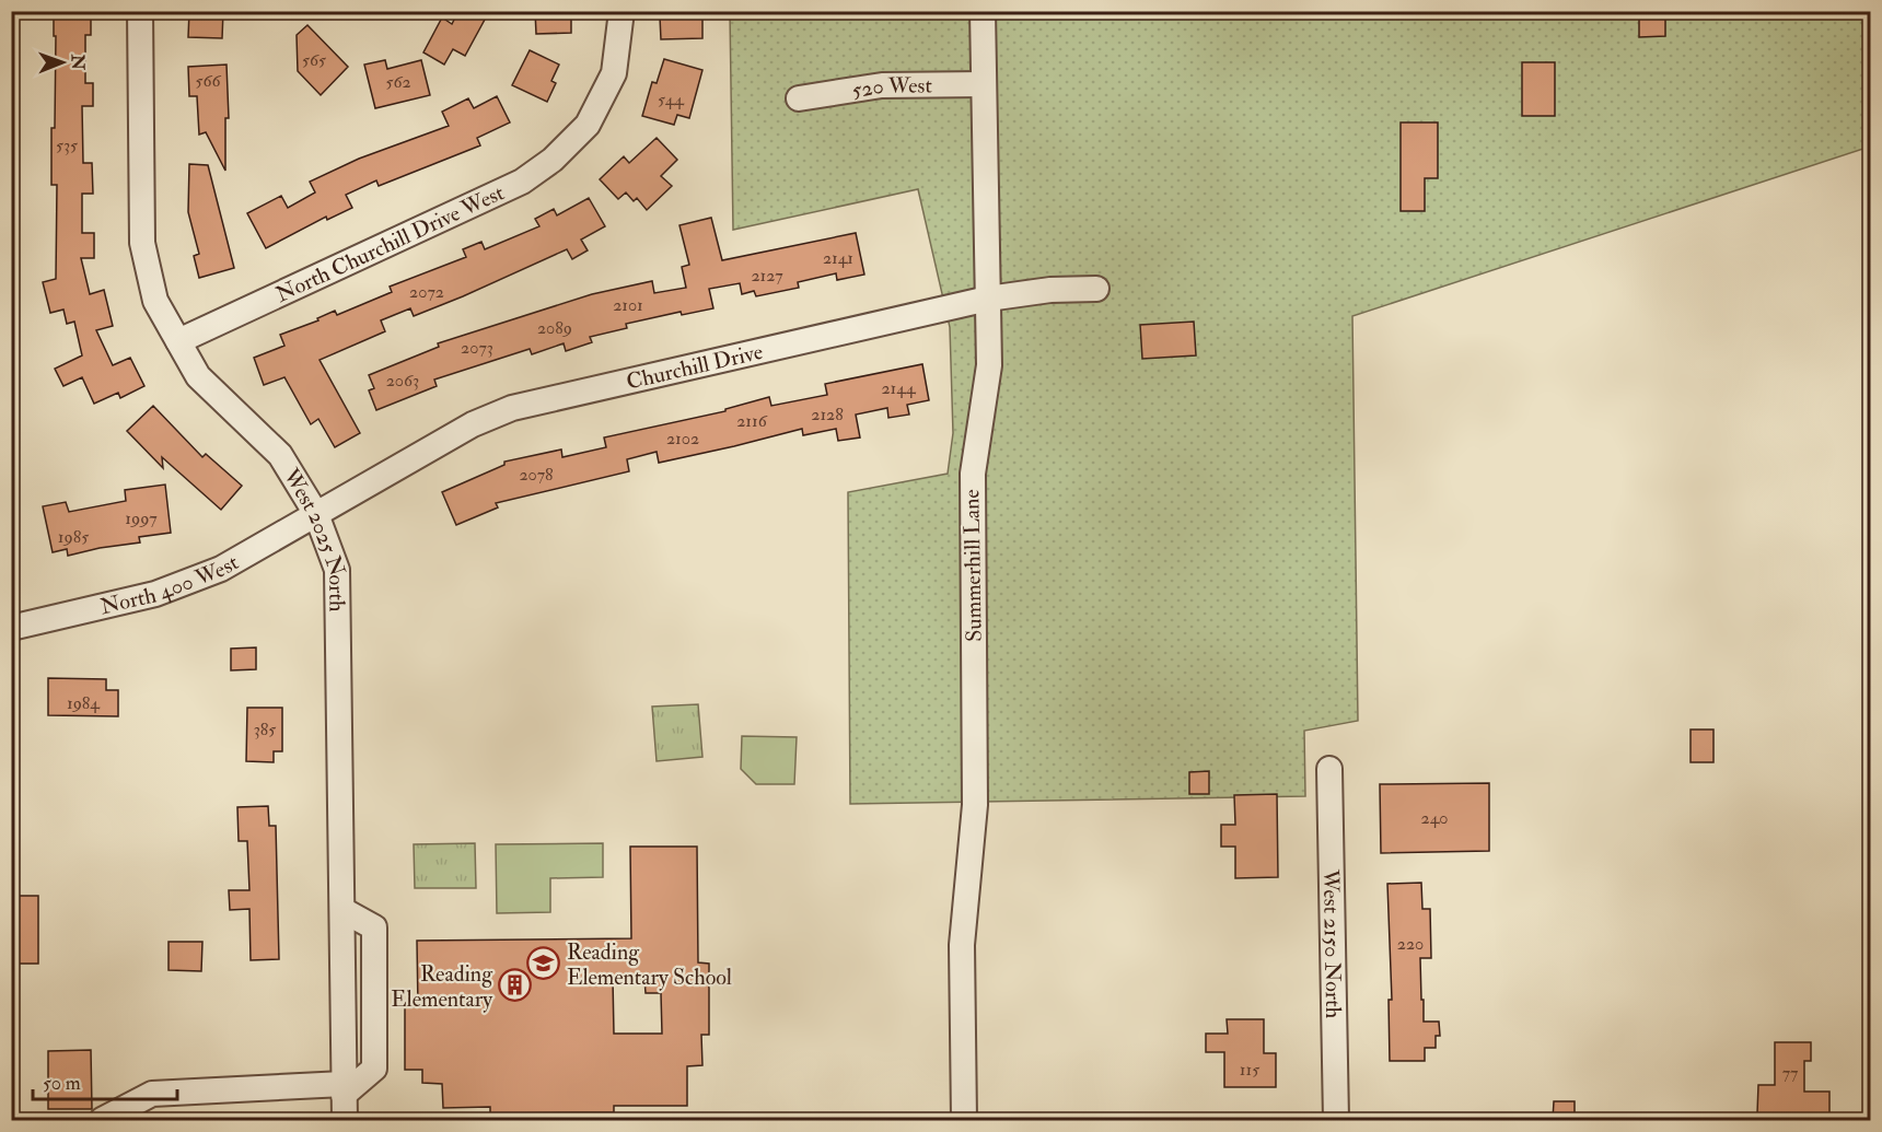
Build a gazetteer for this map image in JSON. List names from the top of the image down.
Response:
{
  "streets": {
    "street": [
      "520 West",
      "North Churchill Drive West",
      "Churchill Drive",
      "West 2025 North",
      "Summerhill Lane",
      "North 400 West",
      "West 2150 North"
    ]
  },
  "crossings": [
    ["520 West", "Summerhill Lane"],
    ["North Churchill Drive West", "West 2025 North"],
    ["Churchill Drive", "West 2025 North"],
    ["Churchill Drive", "Summerhill Lane"],
    ["Churchill Drive", "North 400 West"],
    ["West 2025 North", "North 400 West"]
  ],
  "places": {
    "school or university": ["Reading Elementary School"],
    "building": ["Reading Elementary"]
  },
  "house_numbers": [
    "565",
    "566",
    "562",
    "544",
    "535",
    "2141",
    "2127",
    "2072",
    "2101",
    "2089",
    "2073",
    "2063",
    "2144",
    "2128",
    "2116",
    "2102",
    "2078",
    "1997",
    "1985",
    "1984",
    "385",
    "240",
    "220",
    "115",
    "77"
  ],
  "scale_bar": "50 m",
  "north": "right"
}
